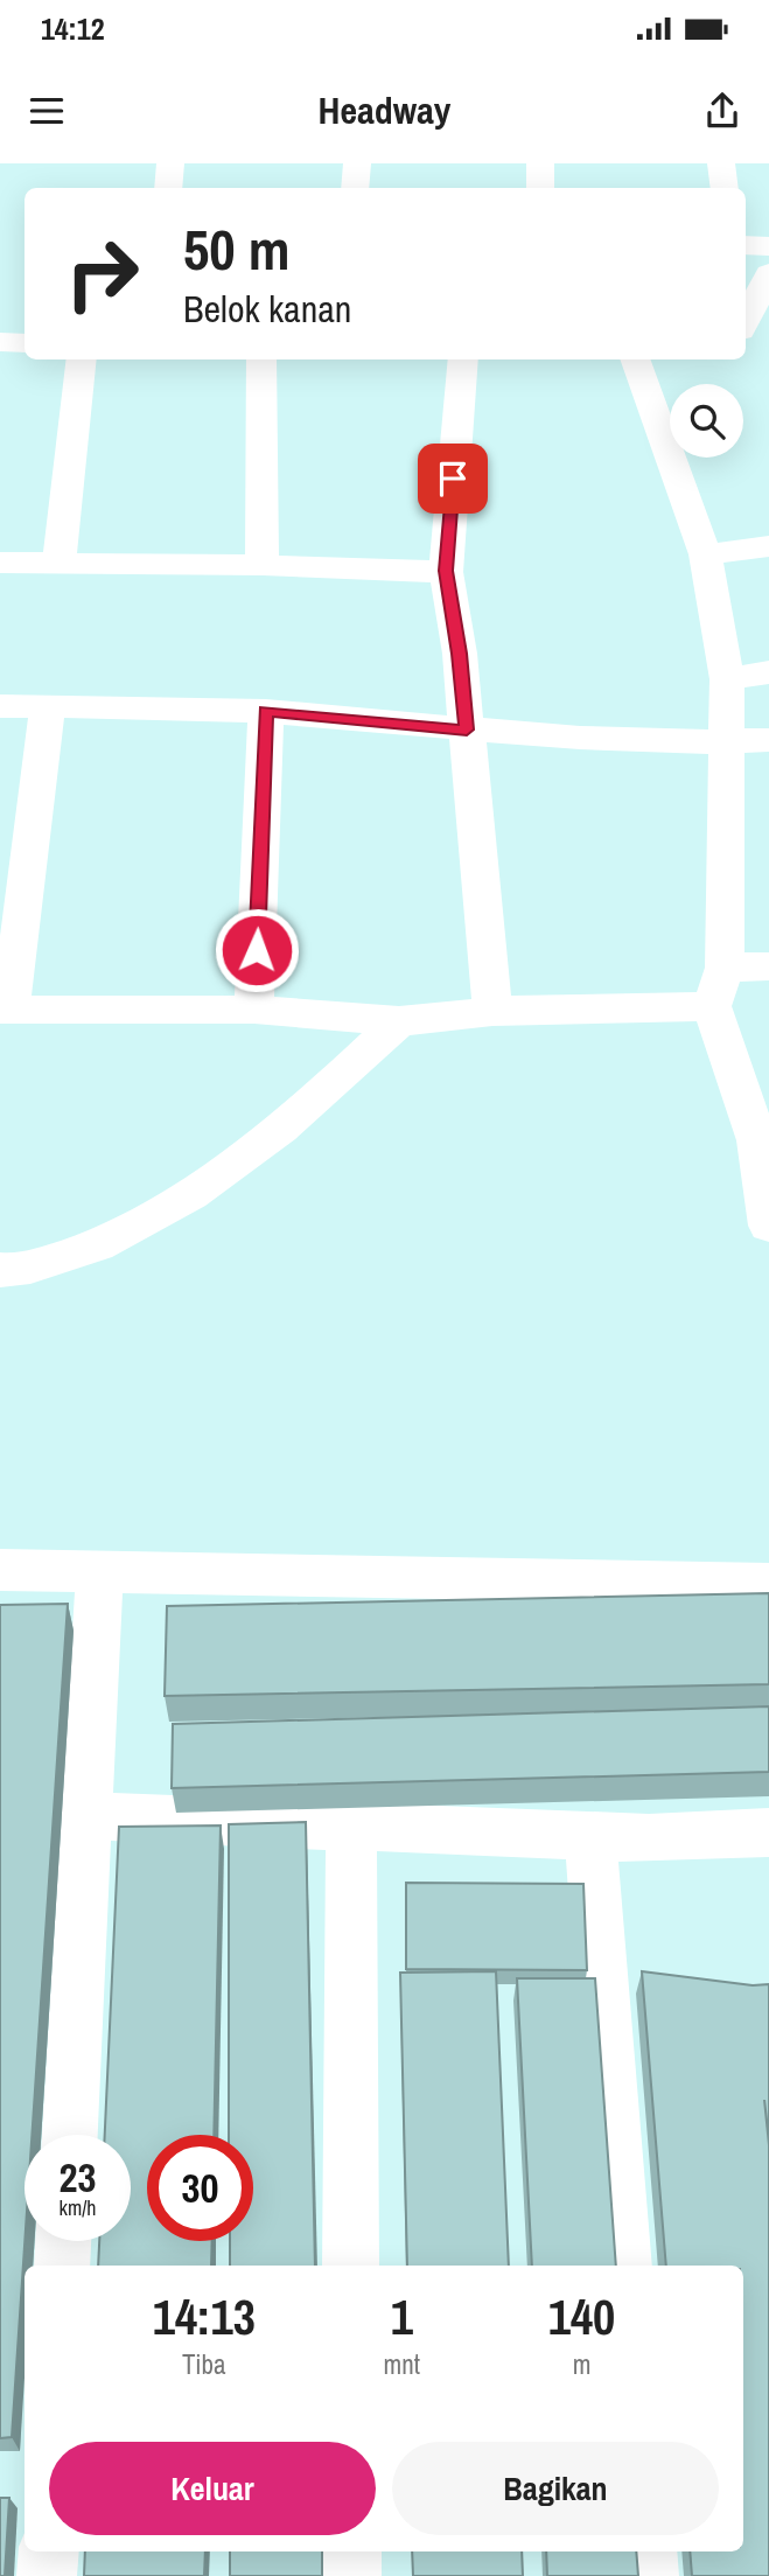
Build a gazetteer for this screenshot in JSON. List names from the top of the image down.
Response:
{
  "page": {
    "status": "14:12",
    "header": "Headway",
    "turn": ["50 m", "Belok kanan"],
    "speed": "23 km/h",
    "limit": "30",
    "eta": [
      "14:13",
      "Tiba",
      "1",
      "mnt",
      "140",
      "m"
    ],
    "buttons": ["Keluar", "Bagikan"]
  }
}
